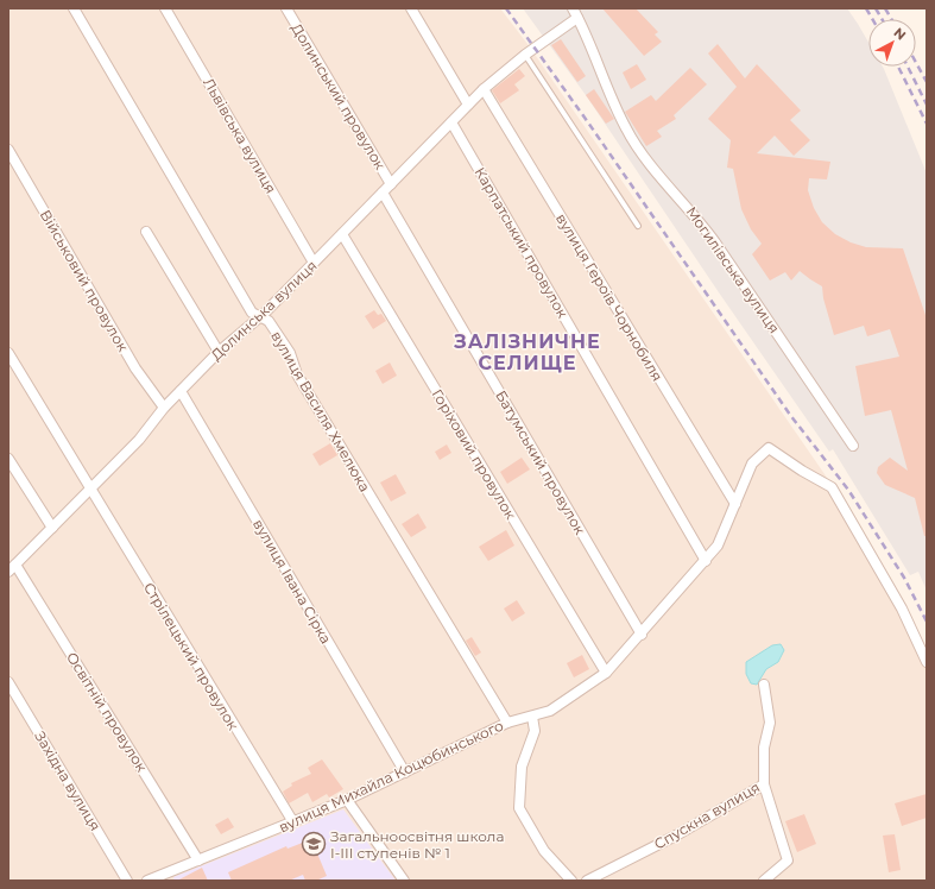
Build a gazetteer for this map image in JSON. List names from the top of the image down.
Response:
{
  "streets": {
    "street": [
      "Долинський провулок",
      "Львівська вулиця",
      "Карпатський провулок",
      "Могилівська вулиця",
      "Військовий провулок",
      "вулиця Героїв Чорнобиля",
      "Долинська вулиця",
      "вулиця Василя Хмелюка",
      "Горіховий провулок",
      "Батумський провулок",
      "вулиця Івана Сірка",
      "Стрілецький провулок",
      "Освітній провулок",
      "вулиця Михайла Коцюбинського",
      "Західна вулиця",
      "Спускна вулиця"
    ]
  },
  "crossings": [
    ["Долинський провулок", "Долинська вулиця"],
    ["Львівська вулиця", "Долинська вулиця"],
    ["Карпатський провулок", "Долинська вулиця"],
    ["Карпатський провулок", "вулиця Михайла Коцюбинського"],
    ["Могилівська вулиця", "Долинська вулиця"],
    ["Військовий провулок", "Долинська вулиця"],
    ["вулиця Героїв Чорнобиля", "Долинська вулиця"],
    ["вулиця Героїв Чорнобиля", "вулиця Михайла Коцюбинського"],
    ["Долинська вулиця", "вулиця Василя Хмелюка"],
    ["Долинська вулиця", "Горіховий провулок"],
    ["Долинська вулиця", "Батумський провулок"],
    ["Долинська вулиця", "вулиця Івана Сірка"],
    ["Долинська вулиця", "Стрілецький провулок"],
    ["Долинська вулиця", "Освітній провулок"],
    ["вулиця Василя Хмелюка", "вулиця Михайла Коцюбинського"],
    ["Горіховий провулок", "вулиця Михайла Коцюбинського"],
    ["Батумський провулок", "вулиця Михайла Коцюбинського"],
    ["вулиця Івана Сірка", "вулиця Михайла Коцюбинського"],
    ["Стрілецький провулок", "вулиця Михайла Коцюбинського"],
    ["Освітній провулок", "вулиця Михайла Коцюбинського"]
  ],
  "districts": ["ЗАЛІЗНИЧНЕ СЕЛИЩЕ"],
  "places": {
    "school or university": ["Загальноосвітня школа І-ІІІ ступенів № 1"]
  },
  "north": "top right"
}
